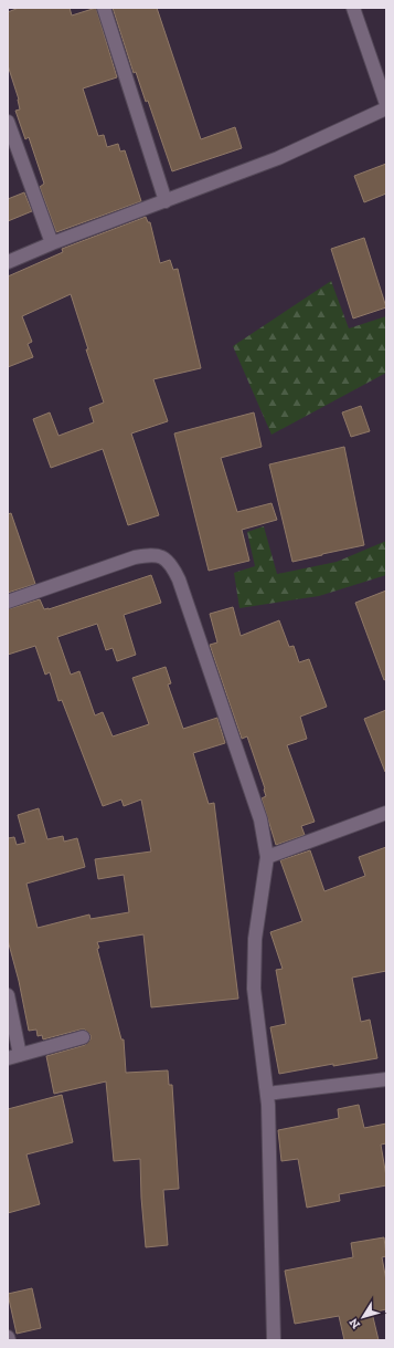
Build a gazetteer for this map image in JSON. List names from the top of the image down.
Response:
{
  "north": "bottom left"
}
